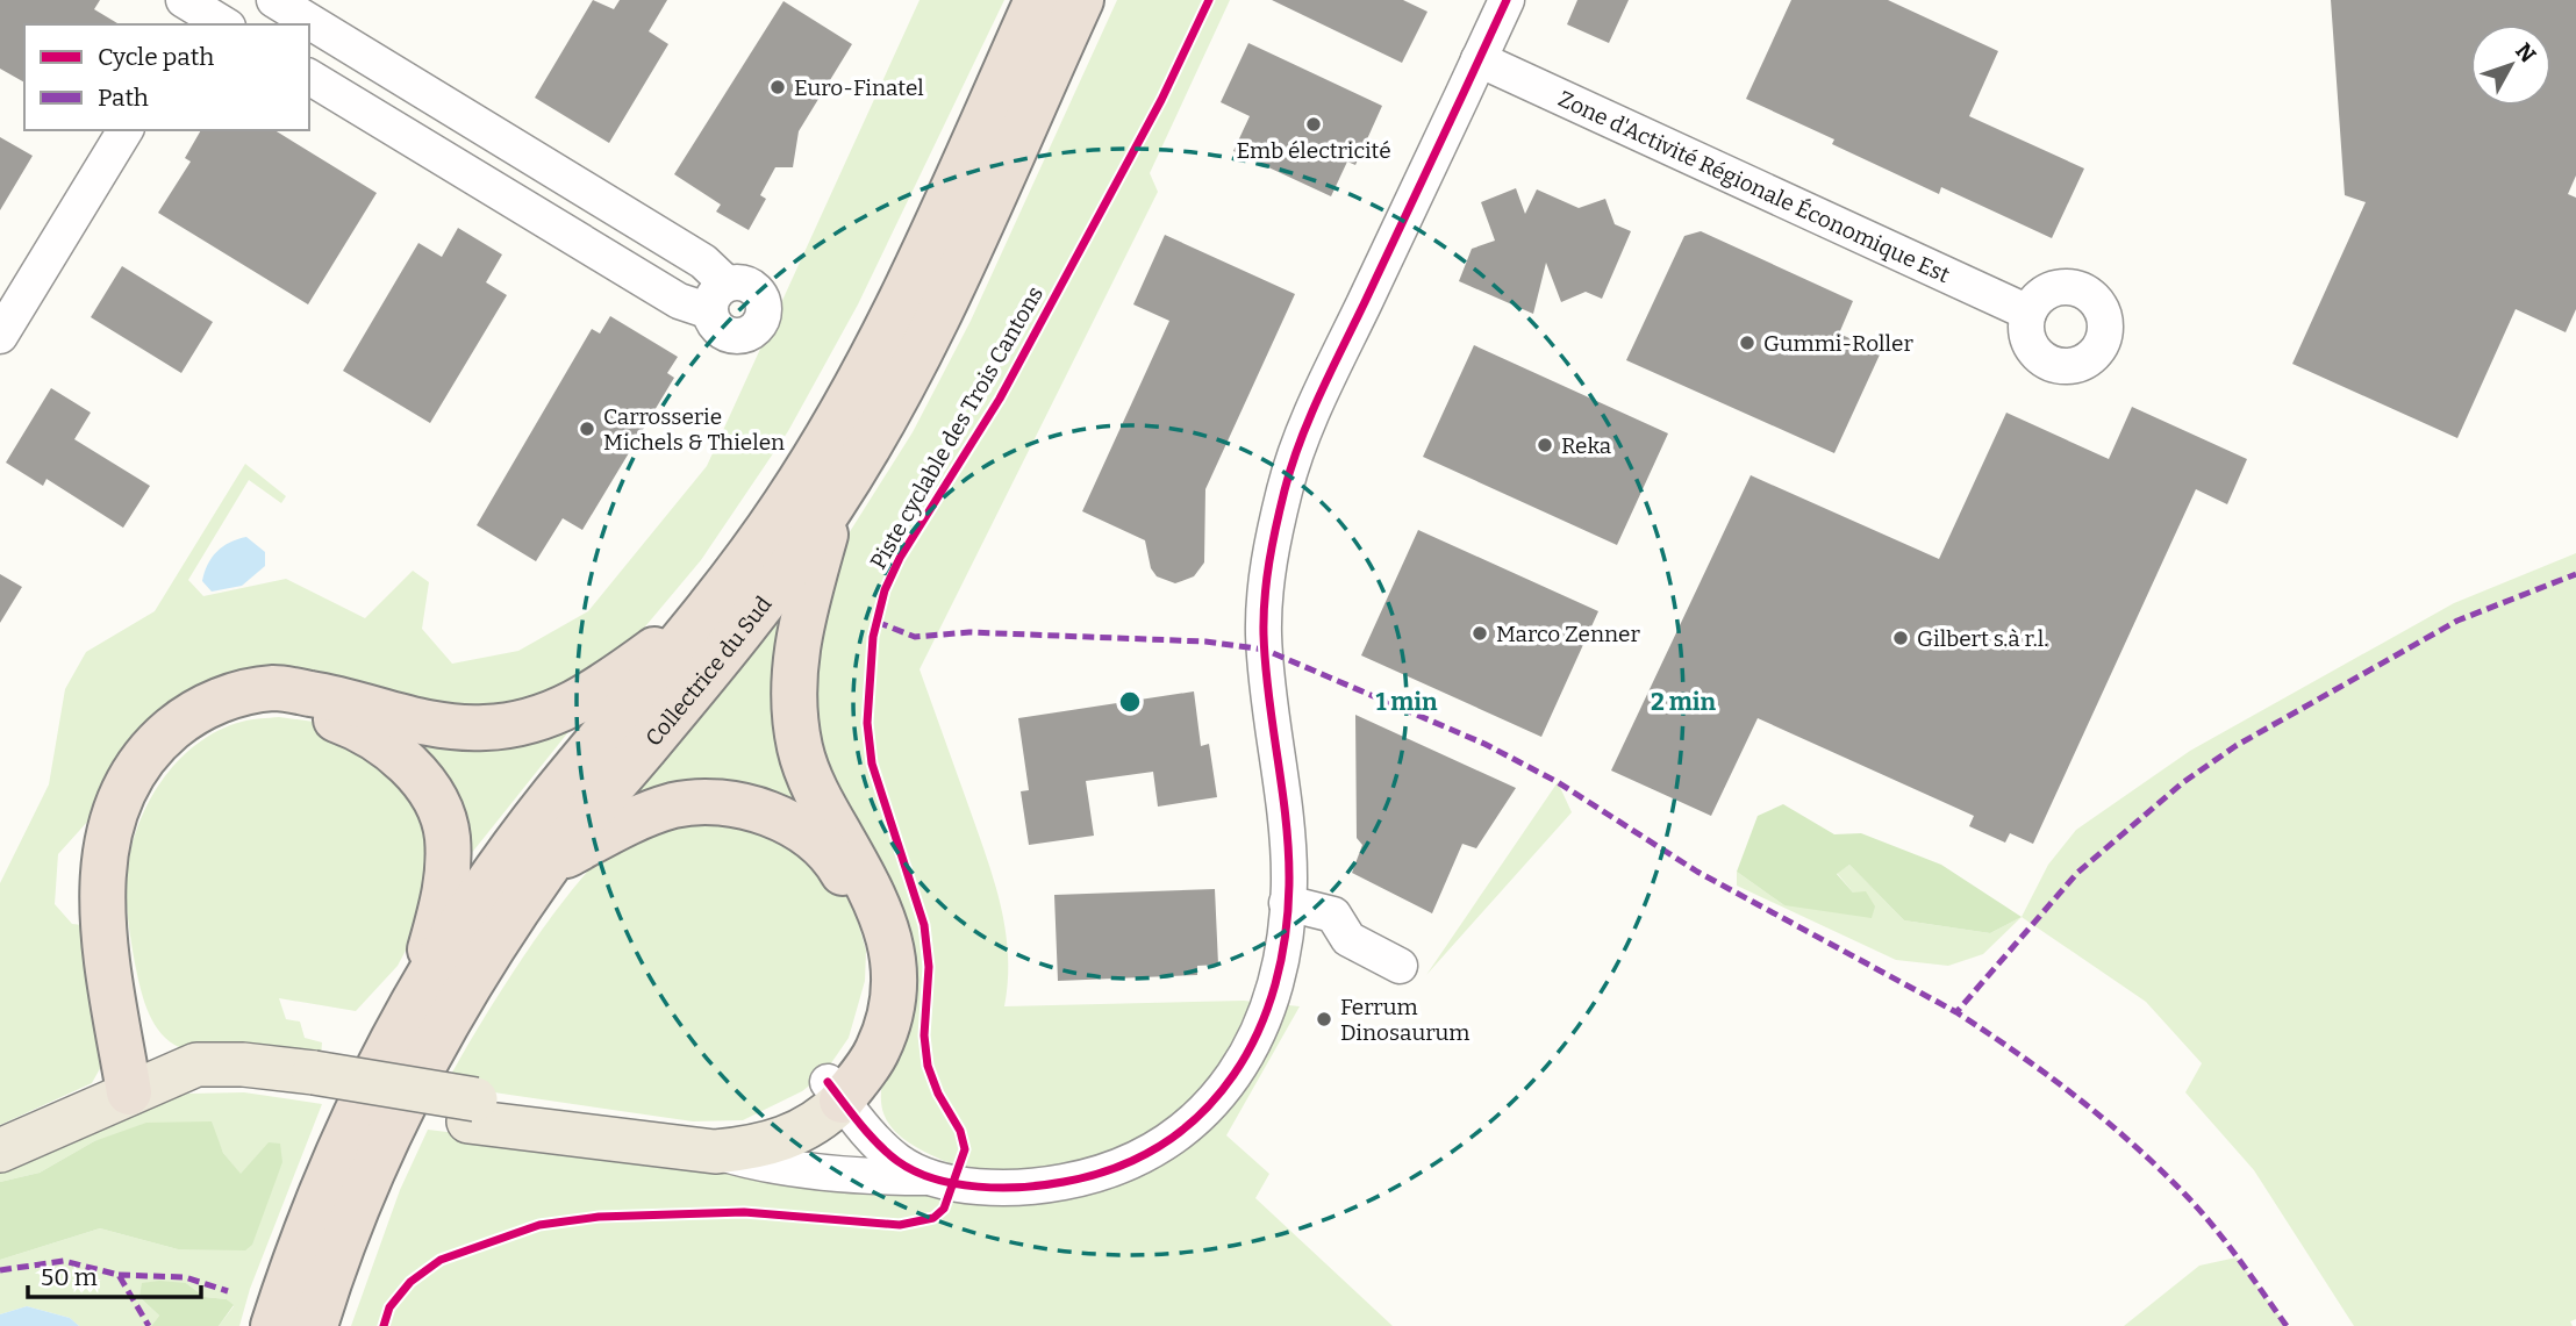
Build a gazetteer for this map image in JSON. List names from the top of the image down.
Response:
{
  "streets": {
    "highway": ["Collectrice du Sud"],
    "street": ["Zone d'Activité Régionale Économique Est"],
    "cycle path": ["Piste cyclable des Trois Cantons"]
  },
  "places": [
    "Euro-Finatel",
    "Emb électricité",
    "Gummi-Roller",
    "Carrosserie Michels & Thielen",
    "Reka",
    "Marco Zenner",
    "Gilbert s.à r.l.",
    "Ferrum Dinosaurum"
  ],
  "legend": ["Cycle path", "Path"],
  "scale_bar": "50 m",
  "north": "top right",
  "rings": ["1 min", "2 min"]
}
